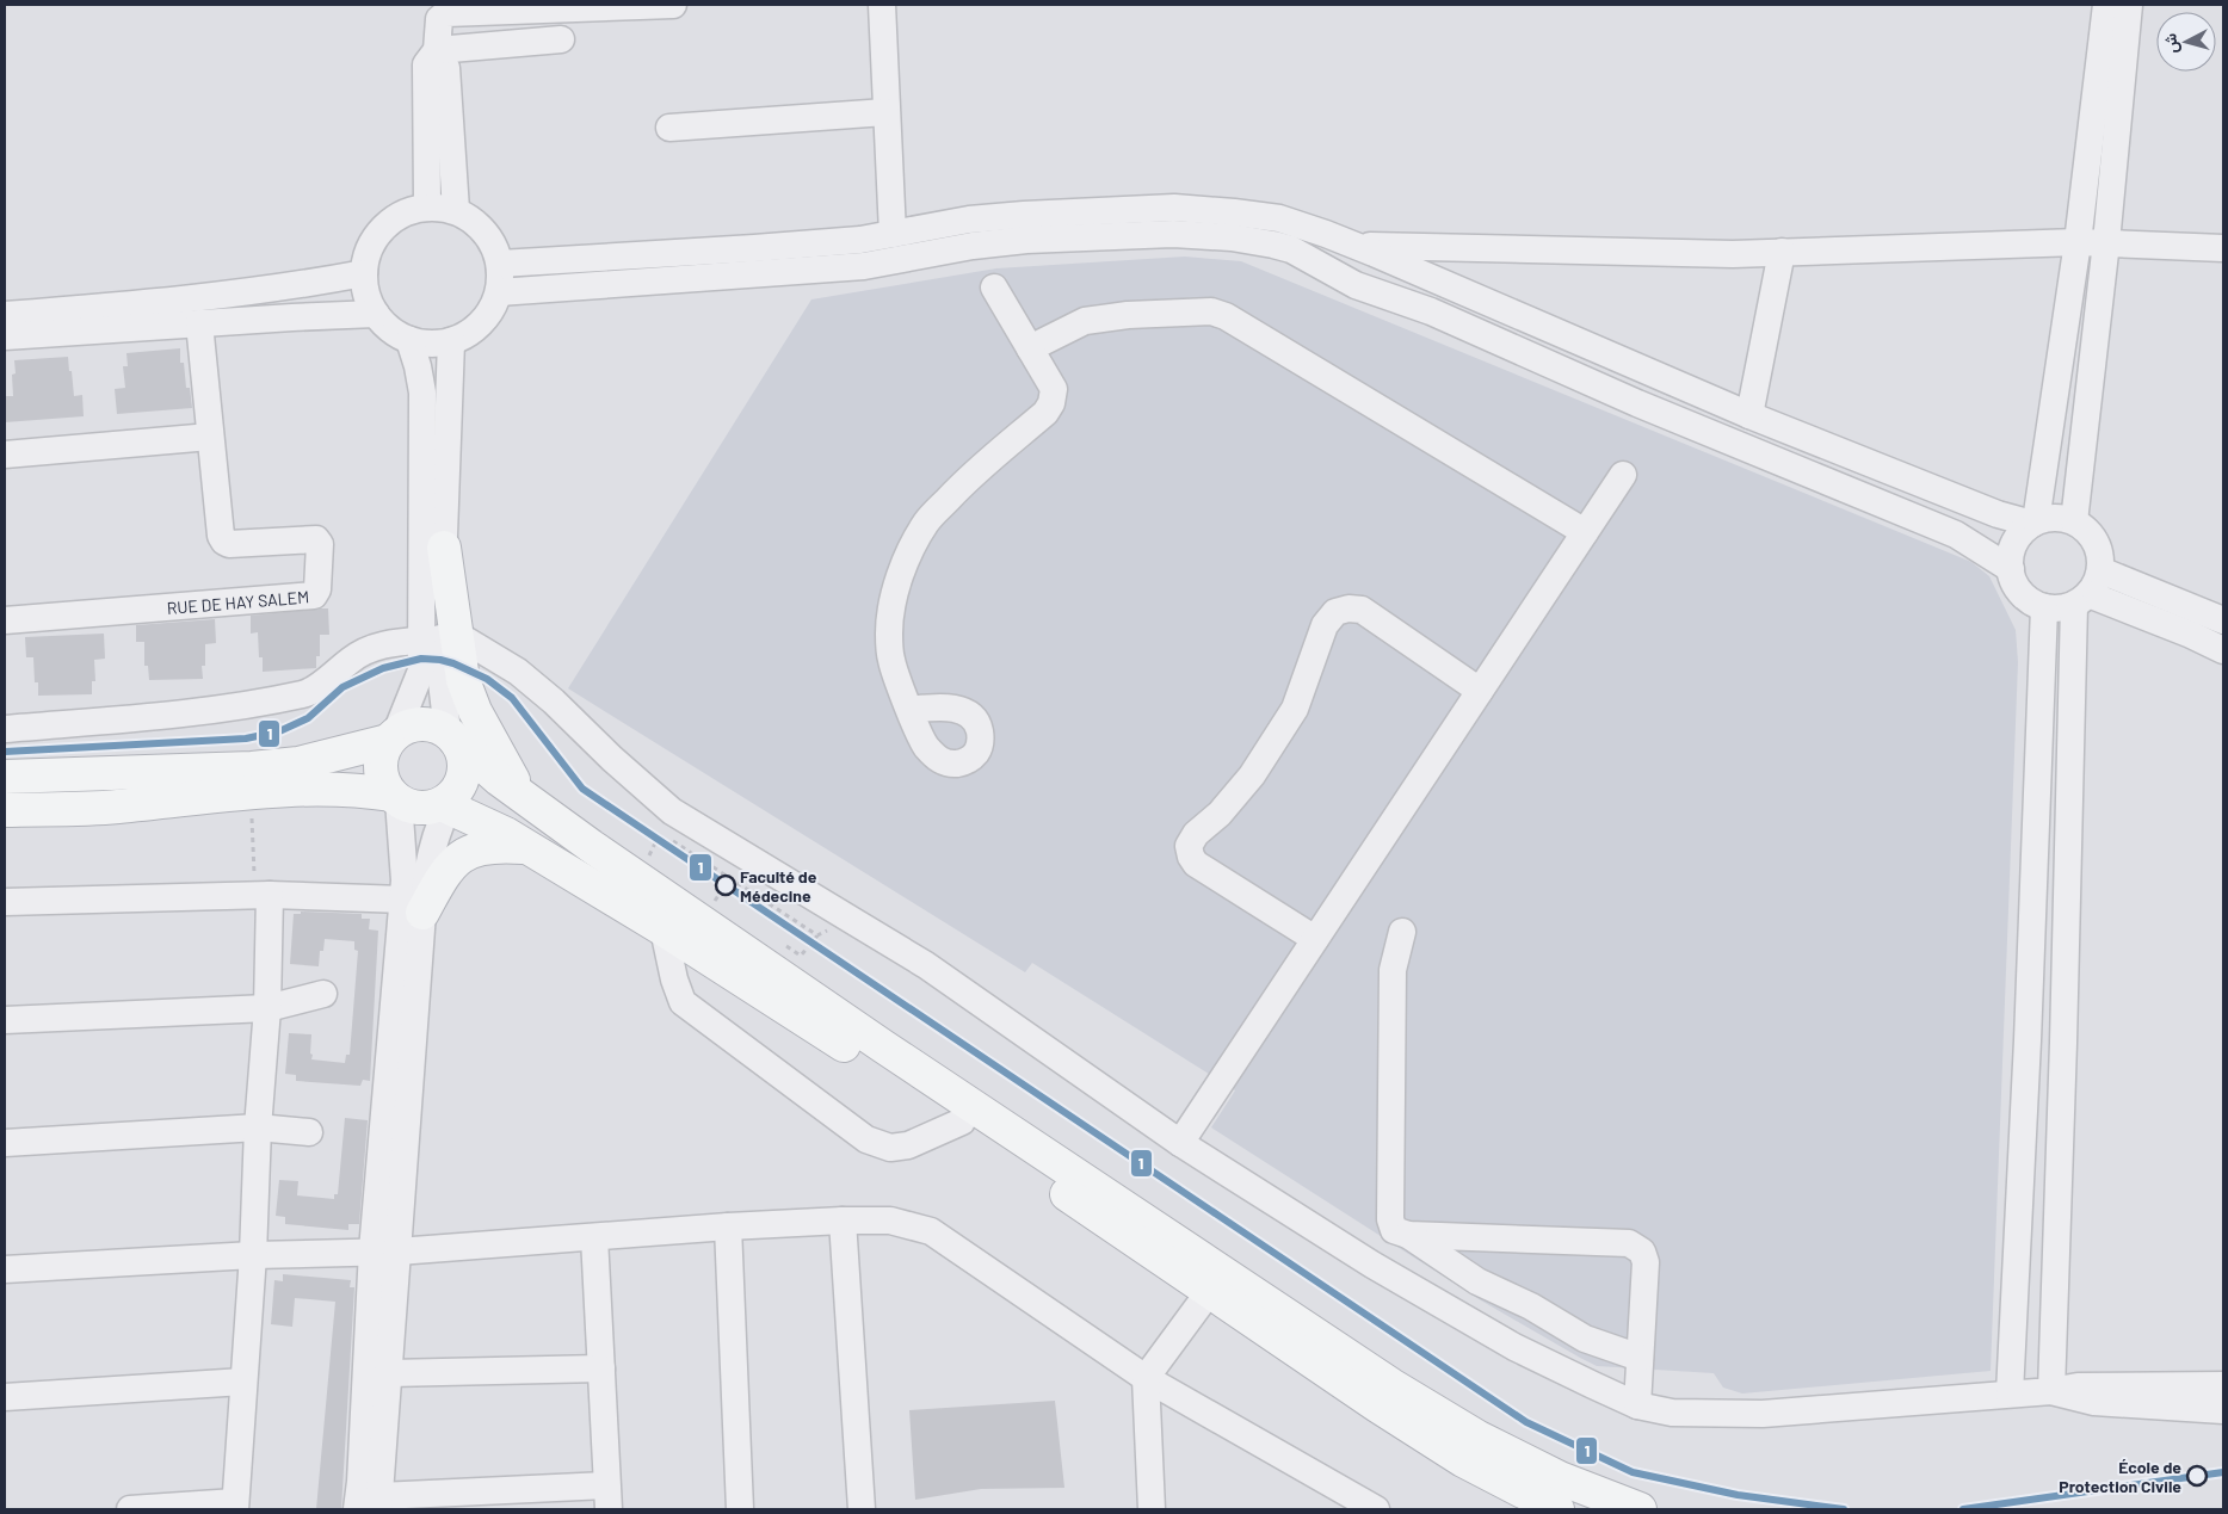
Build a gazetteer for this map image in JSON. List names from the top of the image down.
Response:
{
  "streets": {
    "street": ["RUE DE HAY SALEM"]
  },
  "places": ["Faculté de Médecine", "École de Protection Civile"],
  "lines": ["transit line 1"],
  "north": "left"
}
